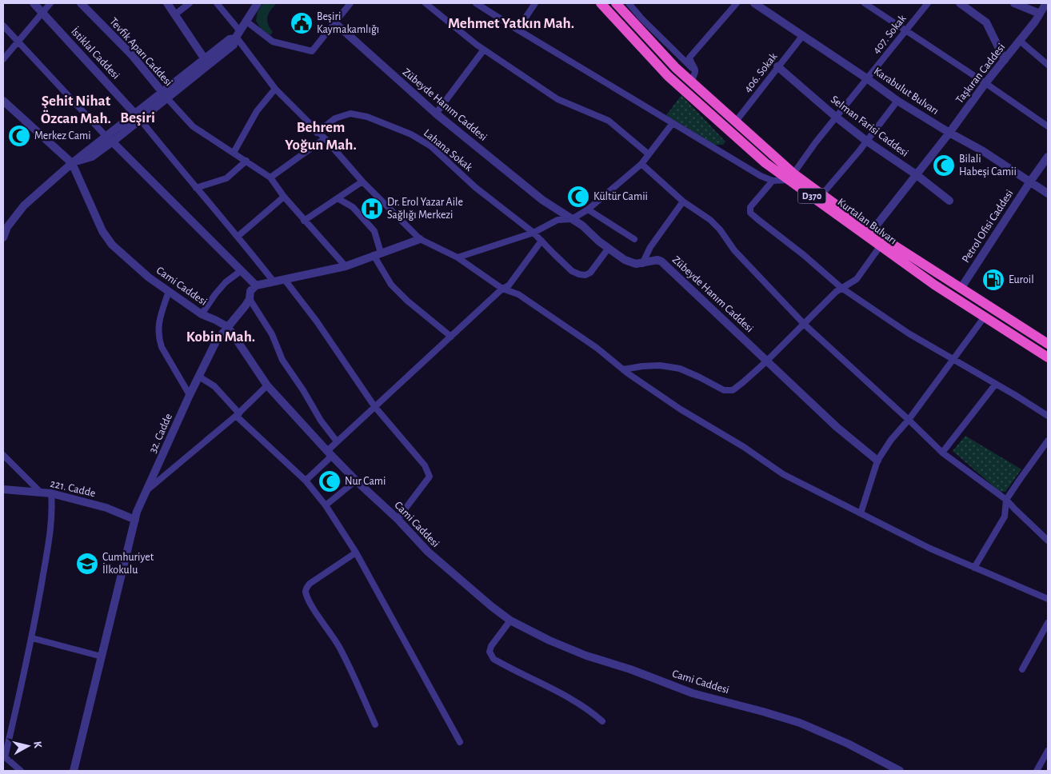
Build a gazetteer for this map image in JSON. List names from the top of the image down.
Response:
{
  "streets": {
    "highway": ["D370", "Kurtalan Bulvarı"],
    "street": [
      "407. Sokak",
      "Tevfik Aparı Caddesi",
      "İstiklal Caddesi",
      "406. Sokak",
      "Taşkıran Caddesi",
      "Karabulut Bulvarı",
      "Zübeyde Hanım Caddesi",
      "Selman Farisi Caddesi",
      "Lahana Sokak",
      "Petrol Ofisi Caddesi",
      "Cami Caddesi",
      "32. Cadde",
      "221. Cadde"
    ]
  },
  "crossings": [
    ["407. Sokak", "Karabulut Bulvarı"],
    ["407. Sokak", "Selman Farisi Caddesi"],
    ["407. Sokak", "Kurtalan Bulvarı"],
    ["406. Sokak", "Karabulut Bulvarı"],
    ["406. Sokak", "Selman Farisi Caddesi"],
    ["406. Sokak", "Kurtalan Bulvarı"],
    ["Taşkıran Caddesi", "Karabulut Bulvarı"],
    ["Taşkıran Caddesi", "Selman Farisi Caddesi"],
    ["Taşkıran Caddesi", "Kurtalan Bulvarı"],
    ["Karabulut Bulvarı", "Petrol Ofisi Caddesi"],
    ["Zübeyde Hanım Caddesi", "Lahana Sokak"],
    ["Kurtalan Bulvarı", "Petrol Ofisi Caddesi"],
    ["Cami Caddesi", "32. Cadde"],
    ["32. Cadde", "221. Cadde"]
  ],
  "districts": [
    "Mehmet Yatkın Mah.",
    "Şehit Nihat Özcan Mah.",
    "Beşiri",
    "Behrem Yoğun Mah.",
    "Kobin Mah."
  ],
  "places": {
    "public building": ["Beşiri Kaymakamlığı"],
    "mosque": [
      "Merkez Cami",
      "Bilali Habeşi Camii",
      "Kültür Camii",
      "Nur Cami"
    ],
    "hospital": ["Dr. Erol Yazar Aile Sağlığı Merkezi"],
    "fuel station": ["Euroil"],
    "school or university": ["Cumhuriyet İlkokulu"]
  },
  "north": "right"
}
